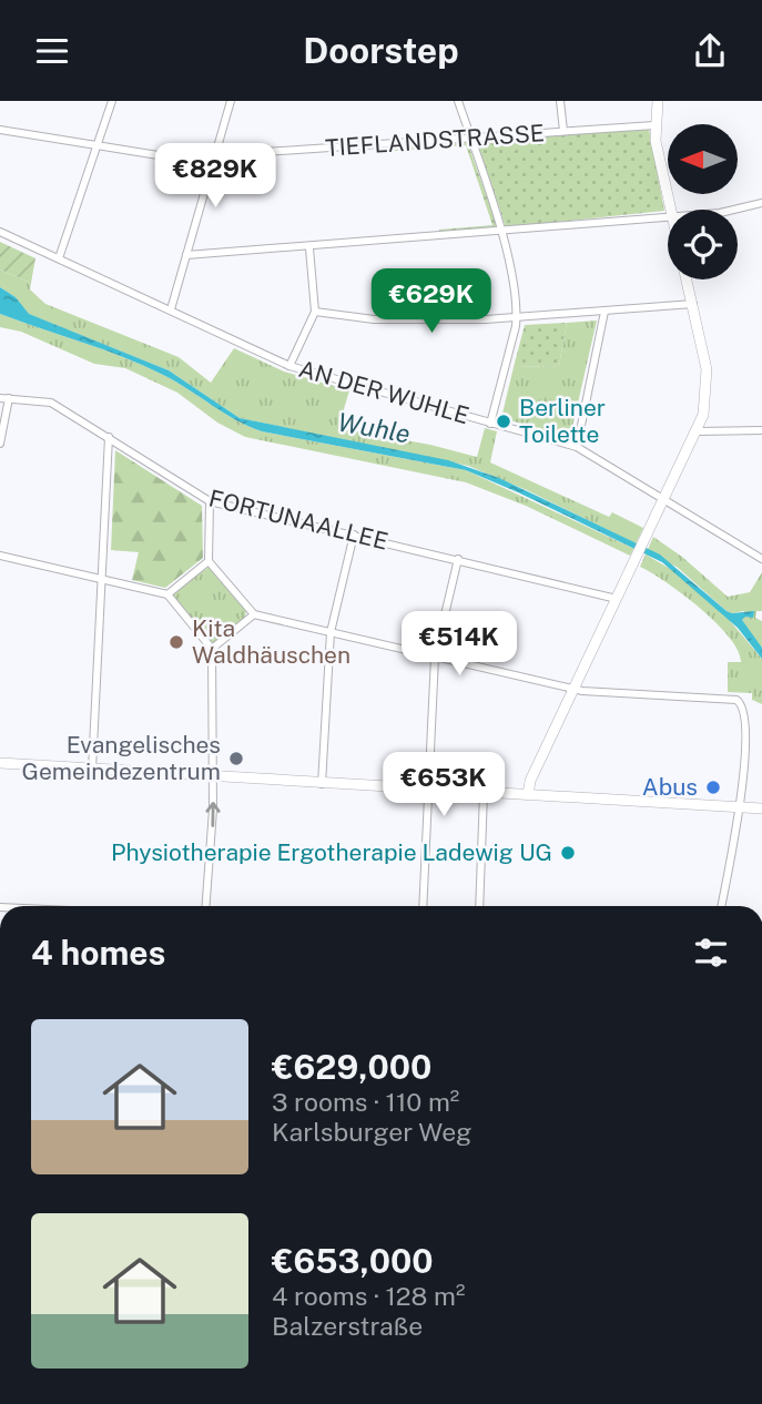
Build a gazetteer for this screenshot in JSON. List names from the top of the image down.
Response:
{
  "streets": {
    "street": ["TIEFLANDSTRASSE", "AN DER WUHLE", "FORTUNAALLEE"]
  },
  "water": ["Wuhle"],
  "places": [
    "Berliner Toilette",
    "Kita Waldhäuschen",
    "Evangelisches Gemeindezentrum",
    "Abus",
    "Physiotherapie Ergotherapie Ladewig UG"
  ],
  "north": "left",
  "page": {
    "header": "Doorstep",
    "price": [
      "€829K",
      "€629K",
      "€514K",
      "€653K"
    ],
    "heading": "4 homes",
    "list": [
      {
        "name": "€629,000",
        "note": "3 rooms · 110 m² · Karlsburger Weg"
      },
      {
        "name": "€653,000",
        "note": "4 rooms · 128 m² · Balzerstraße"
      }
    ]
  }
}
